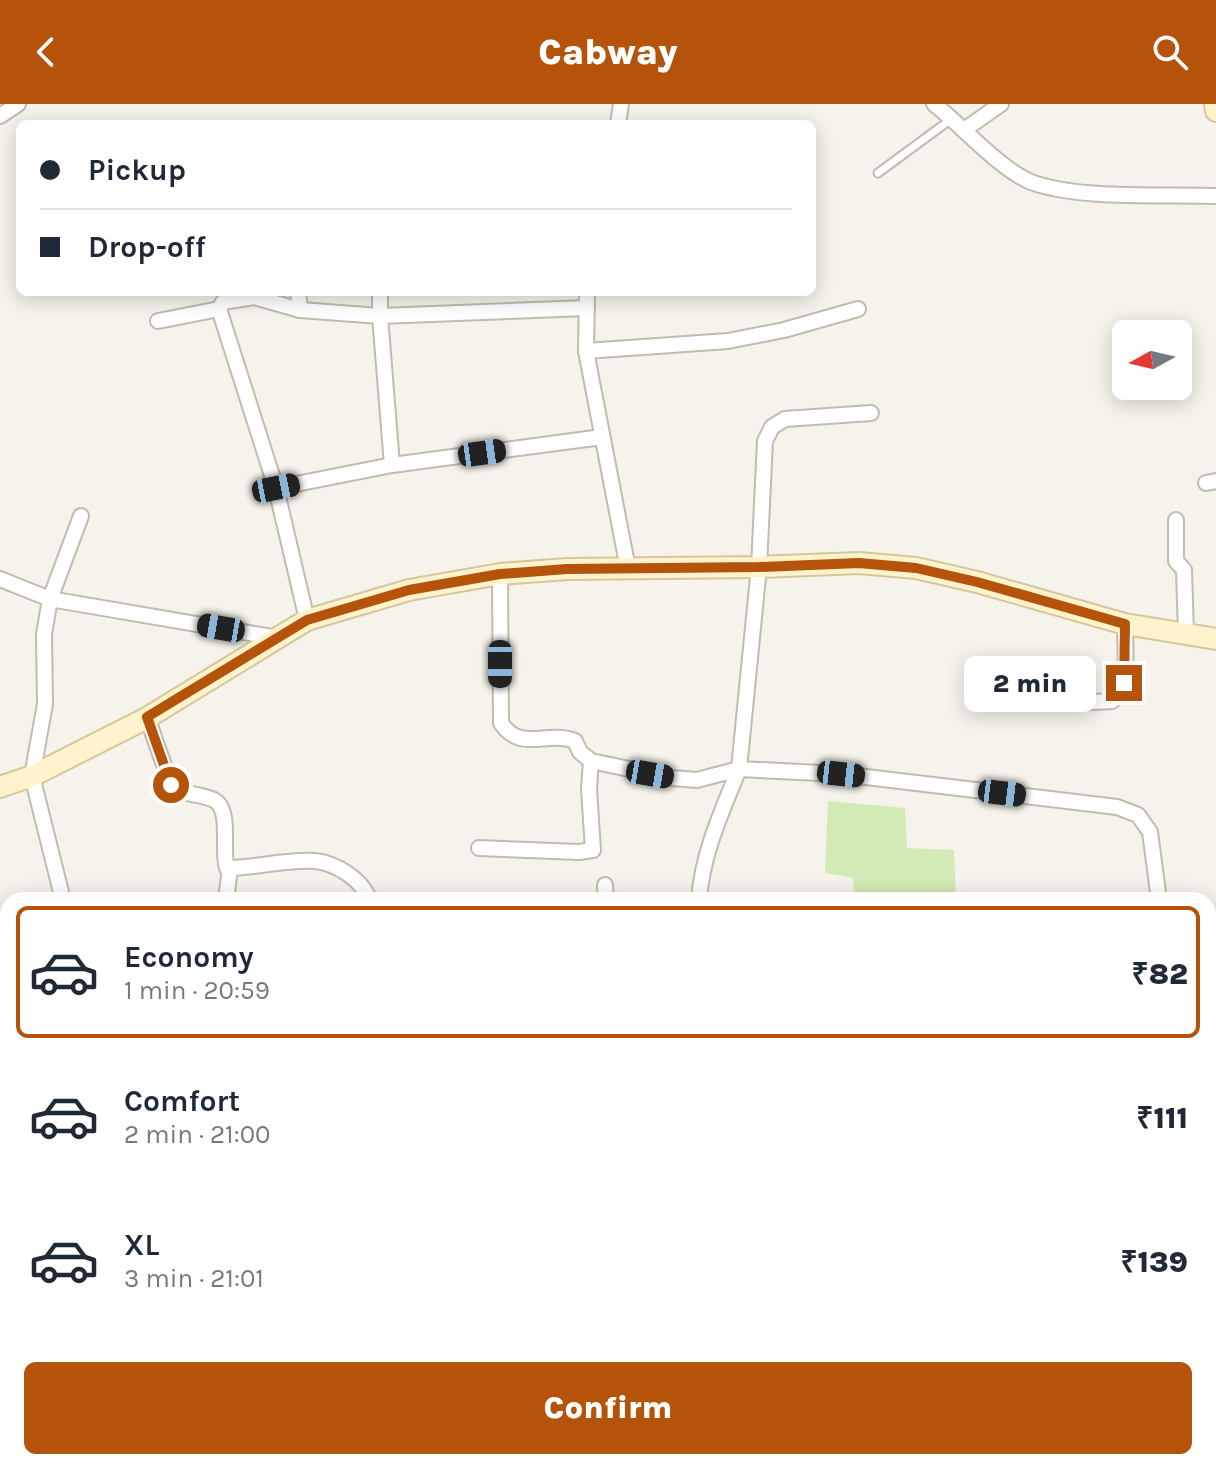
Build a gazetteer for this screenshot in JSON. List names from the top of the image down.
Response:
{
  "north": "left",
  "page": {
    "header": "Cabway",
    "banner": ["Pickup", "Drop-off"],
    "bubble": "2 min",
    "list": [
      {
        "name": "Economy",
        "note": "1 min · 20:59",
        "value": "₹82"
      },
      {
        "name": "Comfort",
        "note": "2 min · 21:00",
        "value": "₹111"
      },
      {
        "name": "XL",
        "note": "3 min · 21:01",
        "value": "₹139"
      }
    ],
    "buttons": "Confirm"
  }
}
